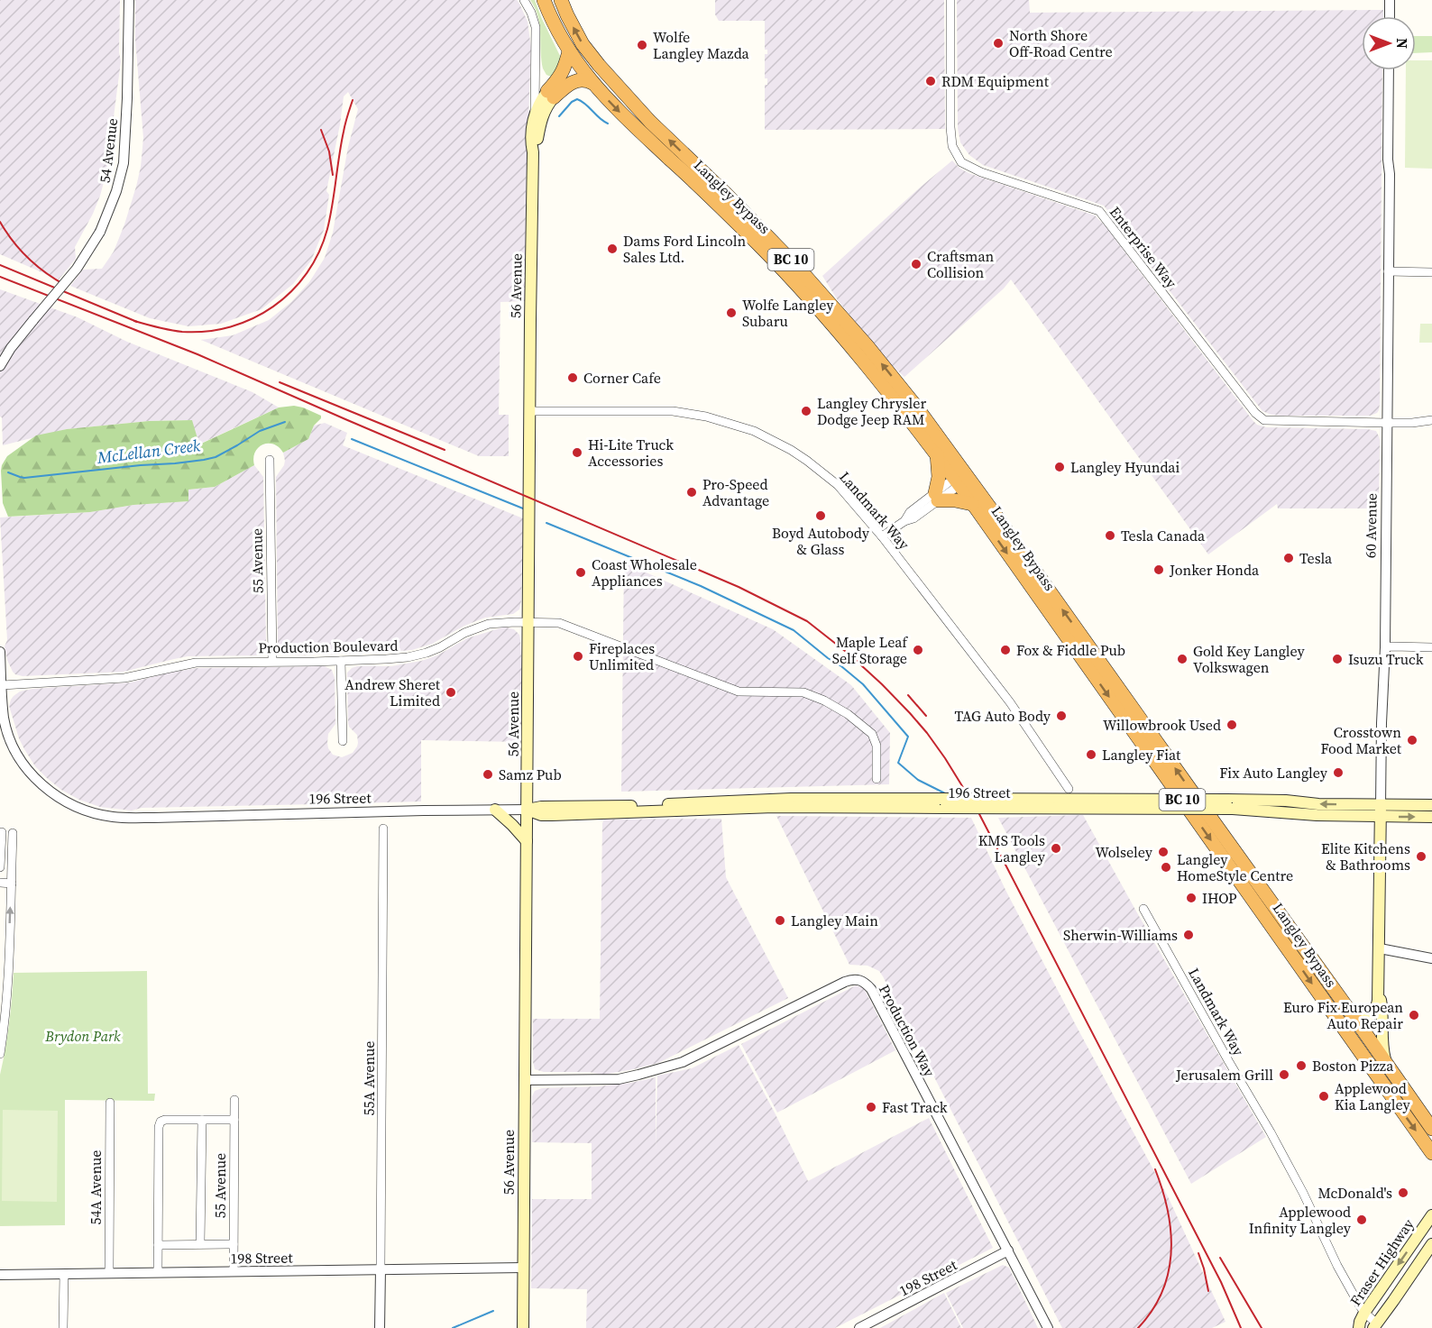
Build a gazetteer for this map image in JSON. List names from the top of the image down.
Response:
{
  "streets": {
    "highway": ["Langley Bypass", "BC 10"],
    "main road": [
      "56 Avenue",
      "60 Avenue",
      "196 Street",
      "Fraser Highway"
    ],
    "street": [
      "54 Avenue",
      "Enterprise Way",
      "Landmark Way",
      "55 Avenue",
      "Production Boulevard",
      "Production Way",
      "55A Avenue",
      "54A Avenue",
      "198 Street"
    ]
  },
  "crossings": [
    ["Langley Bypass", "60 Avenue"],
    ["Enterprise Way", "60 Avenue"],
    ["56 Avenue", "Landmark Way"],
    ["56 Avenue", "Production Boulevard"],
    ["56 Avenue", "196 Street"],
    ["56 Avenue", "Production Way"],
    ["56 Avenue", "198 Street"],
    ["Landmark Way", "Fraser Highway"],
    ["60 Avenue", "196 Street"],
    ["55 Avenue", "Production Boulevard"],
    ["55 Avenue", "198 Street"],
    ["Production Boulevard", "196 Street"],
    ["Production Way", "198 Street"],
    ["55A Avenue", "198 Street"],
    ["54A Avenue", "198 Street"]
  ],
  "water": ["McLellan Creek"],
  "parks": ["Brydon Park"],
  "places": [
    "North Shore Off-Road Centre",
    "Wolfe Langley Mazda",
    "RDM Equipment",
    "Dams Ford Lincoln Sales Ltd.",
    "Craftsman Collision",
    "Wolfe Langley Subaru",
    "Corner Cafe",
    "Langley Chrysler Dodge Jeep RAM",
    "Hi-Lite Truck Accessories",
    "Langley Hyundai",
    "Pro-Speed Advantage",
    "Boyd Autobody & Glass",
    "Tesla Canada",
    "Tesla",
    "Jonker Honda",
    "Coast Wholesale Appliances",
    "Maple Leaf Self Storage",
    "Fox & Fiddle Pub",
    "Fireplaces Unlimited",
    "Gold Key Langley Volkswagen",
    "Isuzu Truck",
    "Andrew Sheret Limited",
    "TAG Auto Body",
    "Willowbrook Used",
    "Crosstown Food Market",
    "Langley Fiat",
    "Fix Auto Langley",
    "Samz Pub",
    "KMS Tools Langley",
    "Wolseley",
    "Elite Kitchens & Bathrooms",
    "Langley HomeStyle Centre",
    "IHOP",
    "Langley Main",
    "Sherwin-Williams",
    "Euro Fix European Auto Repair",
    "Boston Pizza",
    "Jerusalem Grill",
    "Applewood Kia Langley",
    "Fast Track",
    "McDonald's",
    "Applewood Infinity Langley"
  ],
  "north": "right"
}
